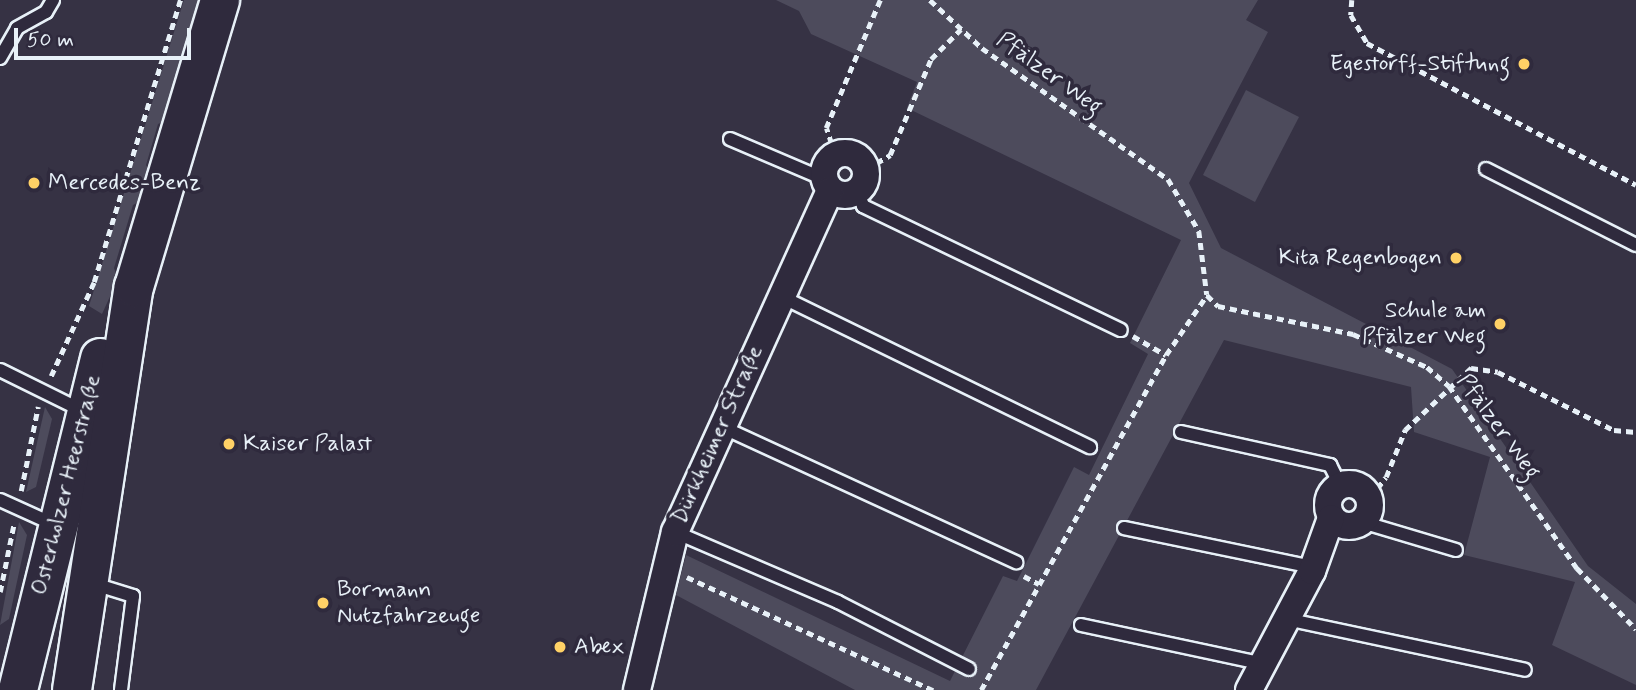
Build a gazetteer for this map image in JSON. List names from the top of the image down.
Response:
{
  "streets": {
    "main road": ["Osterholzer Heerstraße"],
    "street": ["Dürkheimer Straße"],
    "path": ["Pfälzer Weg"]
  },
  "places": [
    "Egestorff-Stiftung",
    "Mercedes-Benz",
    "Kita Regenbogen",
    "Schule am Pfälzer Weg",
    "Kaiser Palast",
    "Bormann Nutzfahrzeuge",
    "Abex"
  ],
  "scale_bar": "50 m"
}
